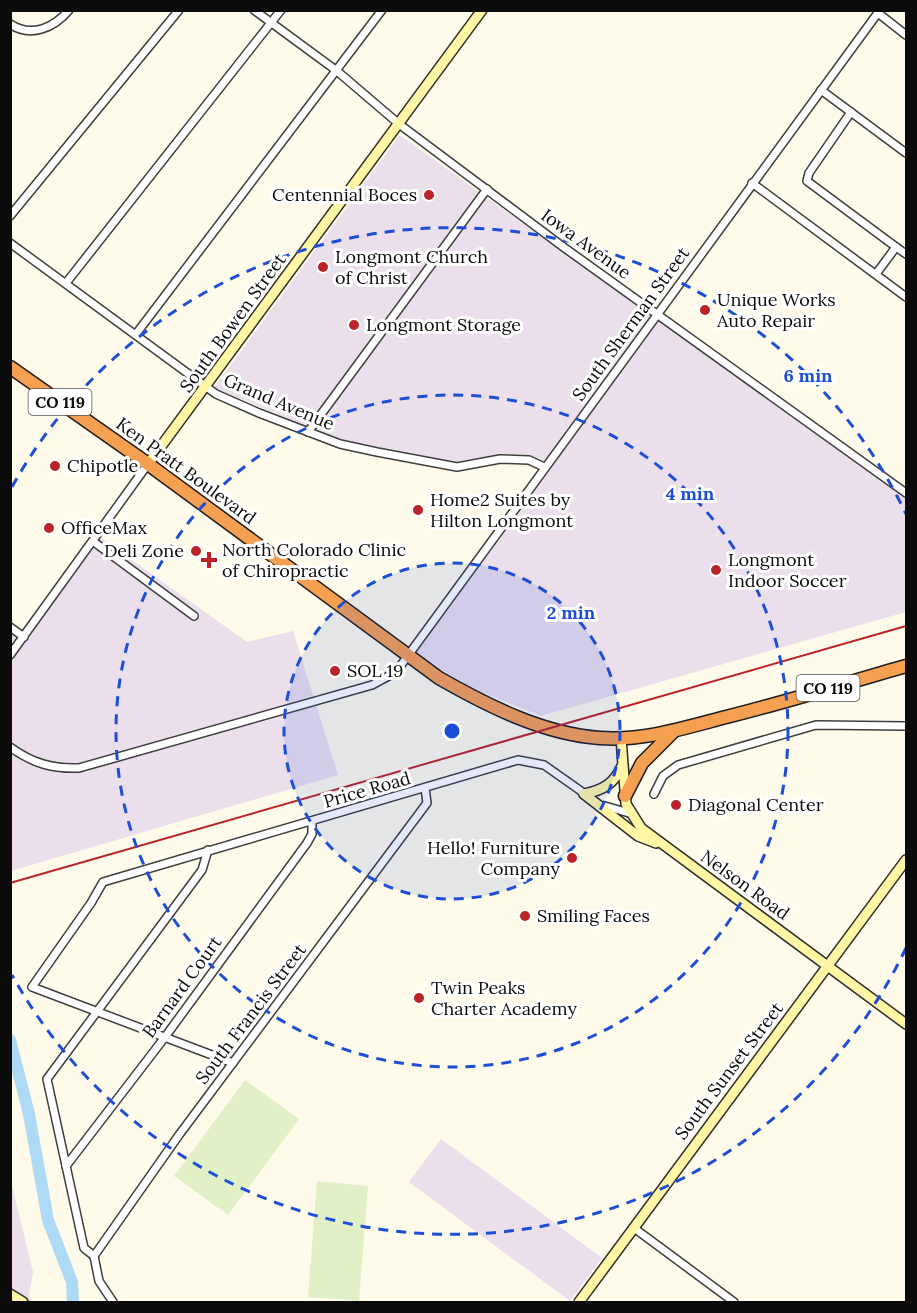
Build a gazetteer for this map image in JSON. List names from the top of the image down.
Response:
{
  "streets": {
    "highway": ["CO 119", "Ken Pratt Boulevard"],
    "street": [
      "Iowa Avenue",
      "South Bowen Street",
      "South Sherman Street",
      "Grand Avenue",
      "Price Road",
      "Nelson Road",
      "Barnard Court",
      "South Francis Street",
      "South Sunset Street"
    ]
  },
  "crossings": [
    ["Iowa Avenue", "South Bowen Street"],
    ["Iowa Avenue", "South Sherman Street"],
    ["South Bowen Street", "Grand Avenue"],
    ["South Bowen Street", "Ken Pratt Boulevard"],
    ["South Sherman Street", "Grand Avenue"],
    ["South Sherman Street", "Ken Pratt Boulevard"],
    ["Ken Pratt Boulevard", "Nelson Road"],
    ["Price Road", "Nelson Road"],
    ["Price Road", "Barnard Court"],
    ["Price Road", "South Francis Street"],
    ["Nelson Road", "South Sunset Street"]
  ],
  "places": {
    "other": [
      "Centennial Boces",
      "Longmont Church of Christ",
      "Unique Works Auto Repair",
      "Longmont Storage",
      "Chipotle",
      "Home2 Suites by Hilton Longmont",
      "OfficeMax",
      "Deli Zone",
      "Longmont Indoor Soccer",
      "SOL 19",
      "Diagonal Center",
      "Hello! Furniture Company",
      "Smiling Faces",
      "Twin Peaks Charter Academy"
    ],
    "health": ["North Colorado Clinic of Chiropractic"]
  },
  "rings": ["6 min", "4 min", "2 min"]
}
